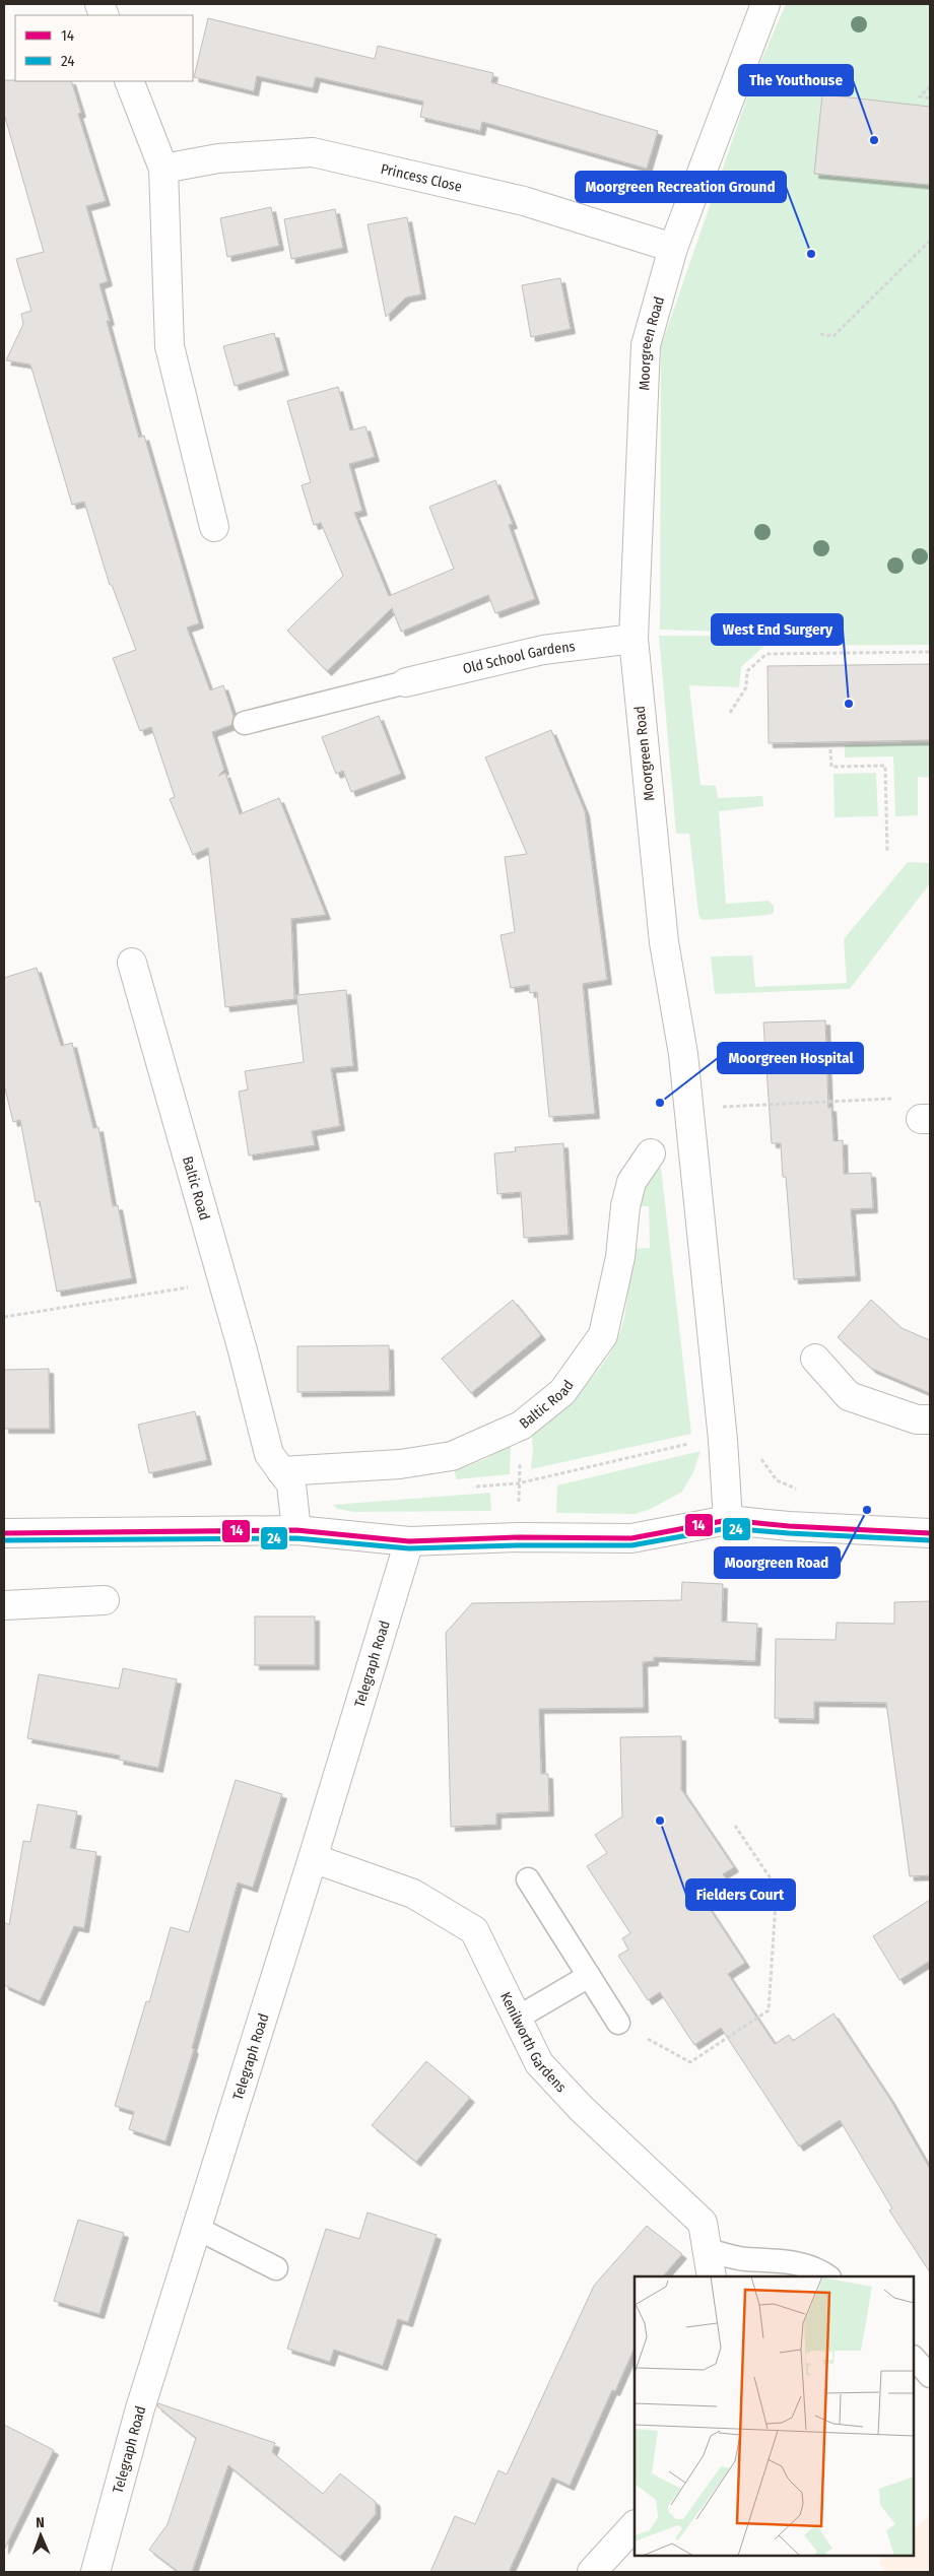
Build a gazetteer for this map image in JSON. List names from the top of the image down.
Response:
{
  "streets": {
    "street": [
      "Princess Close",
      "Moorgreen Road",
      "Old School Gardens",
      "Baltic Road",
      "Telegraph Road",
      "Kenilworth Gardens"
    ]
  },
  "crossings": [
    ["Princess Close", "Moorgreen Road"],
    ["Moorgreen Road", "Old School Gardens"],
    ["Telegraph Road", "Kenilworth Gardens"]
  ],
  "places": [
    "The Youthouse",
    "Moorgreen Recreation Ground",
    "West End Surgery",
    "Moorgreen Hospital",
    "Moorgreen Road",
    "Fielders Court"
  ],
  "lines": ["transit line 14", "transit line 24"],
  "legend": ["14", "24"],
  "north": "top"
}
